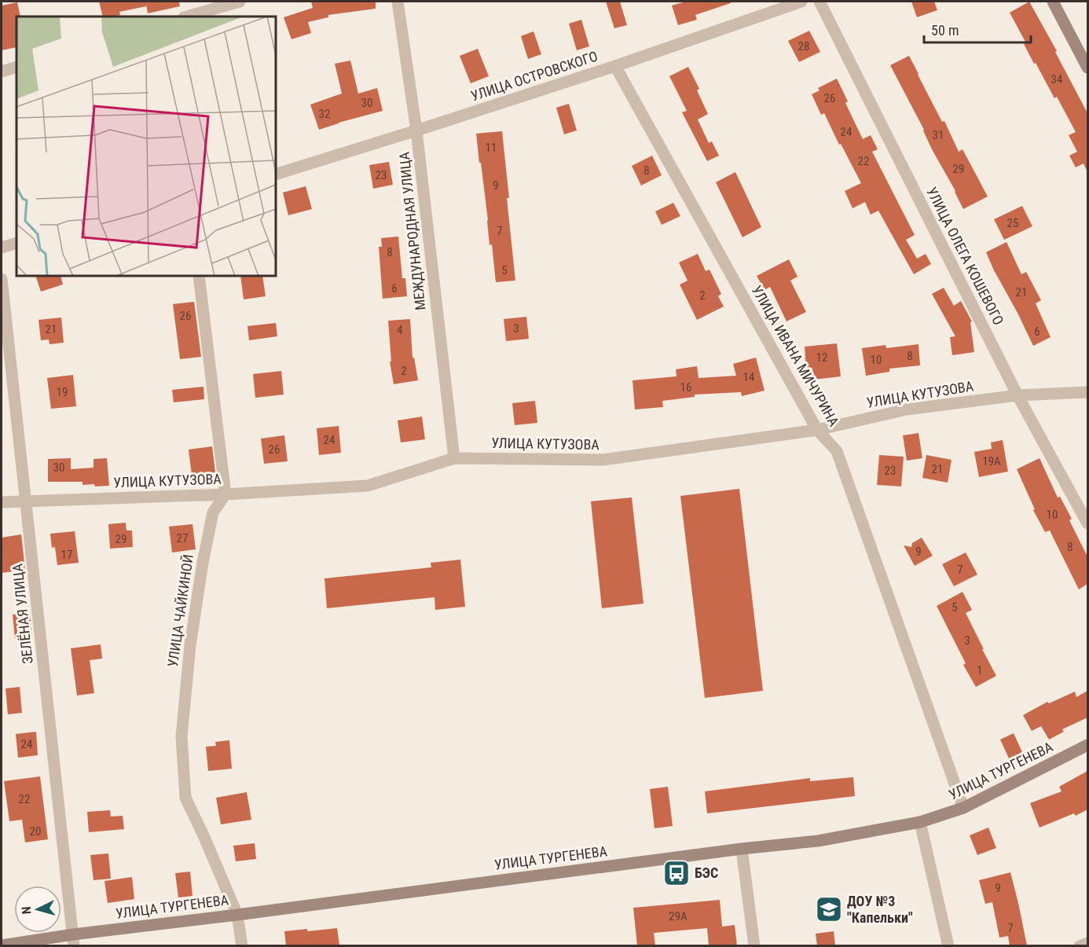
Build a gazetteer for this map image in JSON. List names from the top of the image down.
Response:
{
  "streets": {
    "street": [
      "УЛИЦА ОСТРОВСКОГО",
      "МЕЖДУНАРОДНАЯ УЛИЦА",
      "УЛИЦА ОЛЕГА КОШЕВОГО",
      "УЛИЦА ИВАНА МИЧУРИНА",
      "УЛИЦА КУТУЗОВА",
      "УЛИЦА ЧАЙКИНОЙ",
      "ЗЕЛЁНАЯ УЛИЦА",
      "УЛИЦА ТУРГЕНЕВА"
    ]
  },
  "crossings": [
    ["УЛИЦА ОСТРОВСКОГО", "МЕЖДУНАРОДНАЯ УЛИЦА"],
    ["УЛИЦА ОСТРОВСКОГО", "УЛИЦА ИВАНА МИЧУРИНА"],
    ["МЕЖДУНАРОДНАЯ УЛИЦА", "УЛИЦА КУТУЗОВА"],
    ["УЛИЦА ОЛЕГА КОШЕВОГО", "УЛИЦА КУТУЗОВА"],
    ["УЛИЦА ИВАНА МИЧУРИНА", "УЛИЦА КУТУЗОВА"],
    ["УЛИЦА ИВАНА МИЧУРИНА", "УЛИЦА ТУРГЕНЕВА"],
    ["УЛИЦА КУТУЗОВА", "УЛИЦА ЧАЙКИНОЙ"],
    ["УЛИЦА КУТУЗОВА", "ЗЕЛЁНАЯ УЛИЦА"],
    ["УЛИЦА ЧАЙКИНОЙ", "УЛИЦА ТУРГЕНЕВА"],
    ["ЗЕЛЁНАЯ УЛИЦА", "УЛИЦА ТУРГЕНЕВА"]
  ],
  "places": {
    "bus stop": ["БЭС"],
    "school or university": ["ДОУ №3 \"Капельки\""]
  },
  "house_numbers": [
    "28",
    "34",
    "26",
    "30",
    "32",
    "24",
    "31",
    "11",
    "22",
    "29",
    "8",
    "23",
    "9",
    "25",
    "7",
    "8",
    "5",
    "6",
    "21",
    "2",
    "26",
    "3",
    "21",
    "4",
    "6",
    "8",
    "12",
    "10",
    "2",
    "14",
    "16",
    "19",
    "24",
    "26",
    "19А",
    "30",
    "21",
    "23",
    "10",
    "27",
    "29",
    "8",
    "9",
    "17",
    "7",
    "5",
    "3",
    "1",
    "24",
    "22",
    "20",
    "9",
    "29А",
    "7"
  ],
  "scale_bar": "50 m",
  "north": "left"
}
